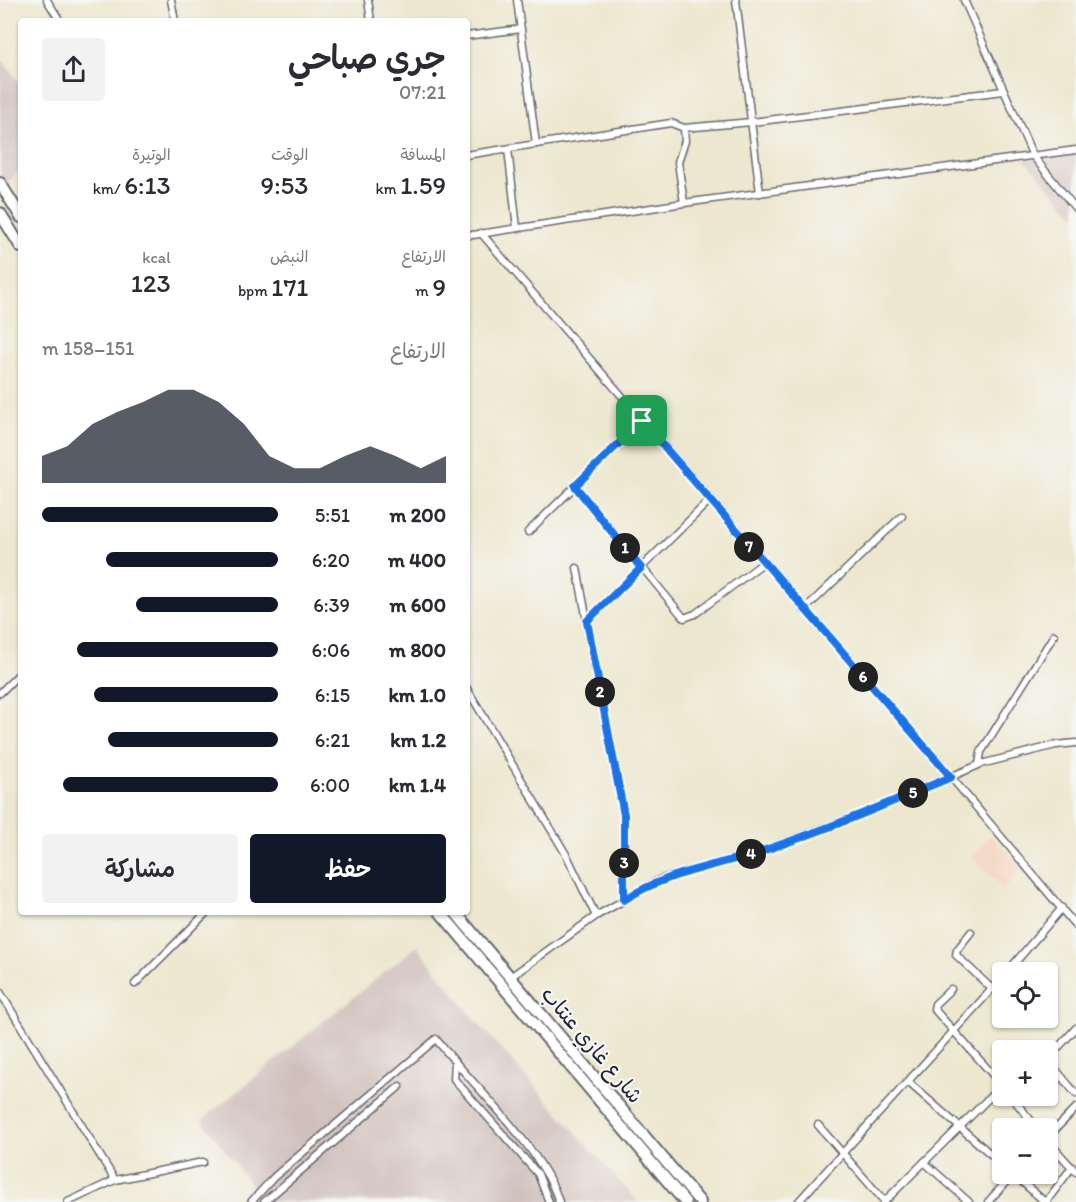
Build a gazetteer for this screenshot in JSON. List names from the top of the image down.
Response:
{
  "streets": {
    "highway": ["شارع غازي عنتاب"]
  },
  "page": {
    "heading": ["جري صباحي", "07:21"],
    "stats": [
      ["المسافة", "1.59 km"],
      ["الوقت", "9:53"],
      ["الوتيرة", "6:13 /km"],
      ["الارتفاع", "9 m"],
      ["النبض", "171 bpm"],
      ["kcal", "123"]
    ],
    "chart": ["الارتفاع", "151–158 m"],
    "list": [
      {
        "name": "200 m",
        "note": "5:51"
      },
      {
        "name": "400 m",
        "note": "6:20"
      },
      {
        "name": "600 m",
        "note": "6:39"
      },
      {
        "name": "800 m",
        "note": "6:06"
      },
      {
        "name": "1.0 km",
        "note": "6:15"
      },
      {
        "name": "1.2 km",
        "note": "6:21"
      },
      {
        "name": "1.4 km",
        "note": "6:00"
      }
    ],
    "pins": [
      "7",
      "1",
      "6",
      "2",
      "5",
      "4",
      "3"
    ],
    "buttons": ["حفظ", "مشاركة"],
    "map_buttons": ["+", "−"]
  }
}
